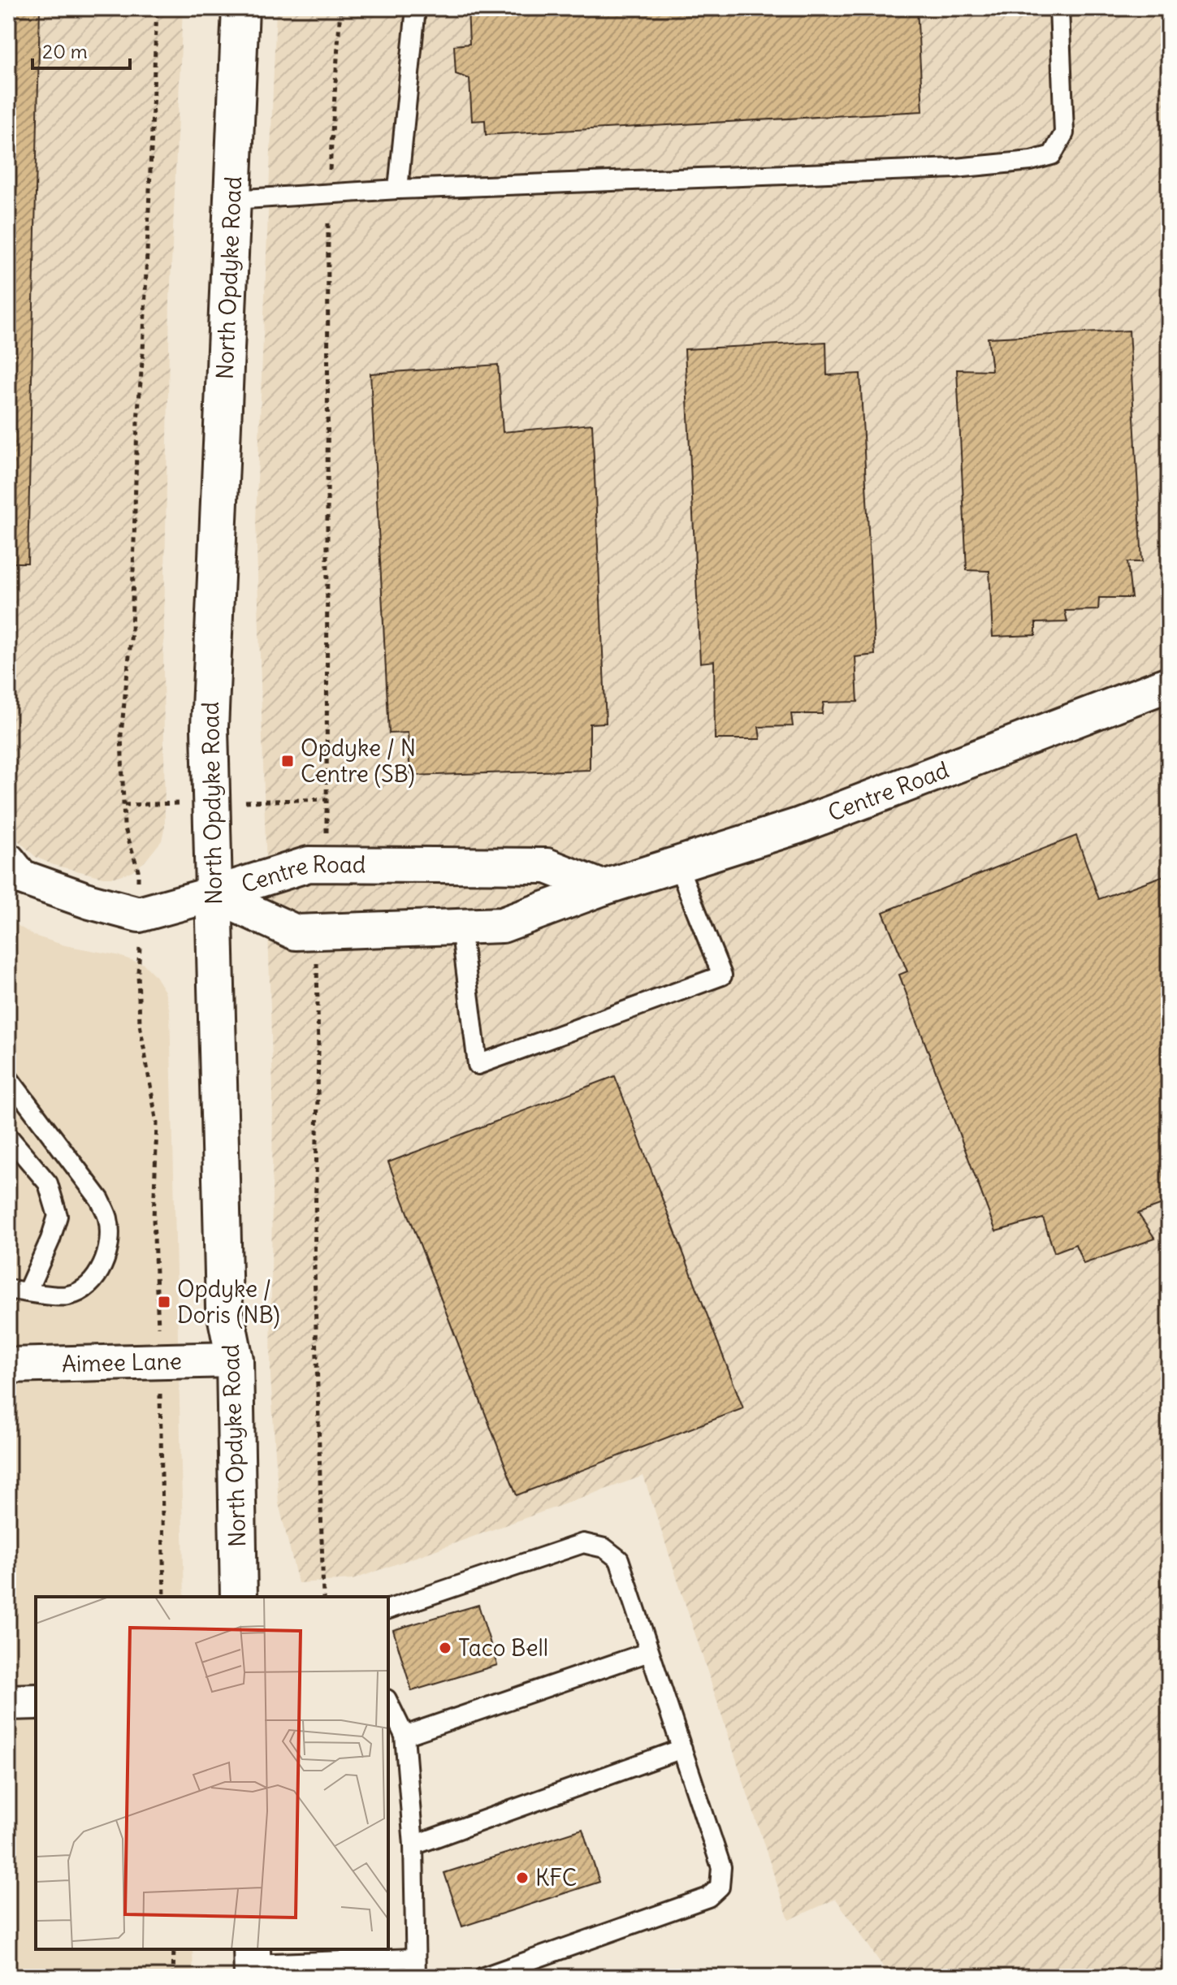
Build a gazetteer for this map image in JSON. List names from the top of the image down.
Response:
{
  "streets": {
    "main road": ["North Opdyke Road"],
    "street": ["Centre Road", "Aimee Lane"]
  },
  "crossings": [
    ["North Opdyke Road", "Centre Road"],
    ["North Opdyke Road", "Aimee Lane"]
  ],
  "places": {
    "transit": ["Opdyke / N Centre (SB)", "Opdyke / Doris (NB)"],
    "other": ["Taco Bell", "KFC"]
  },
  "scale_bar": "20 m"
}
